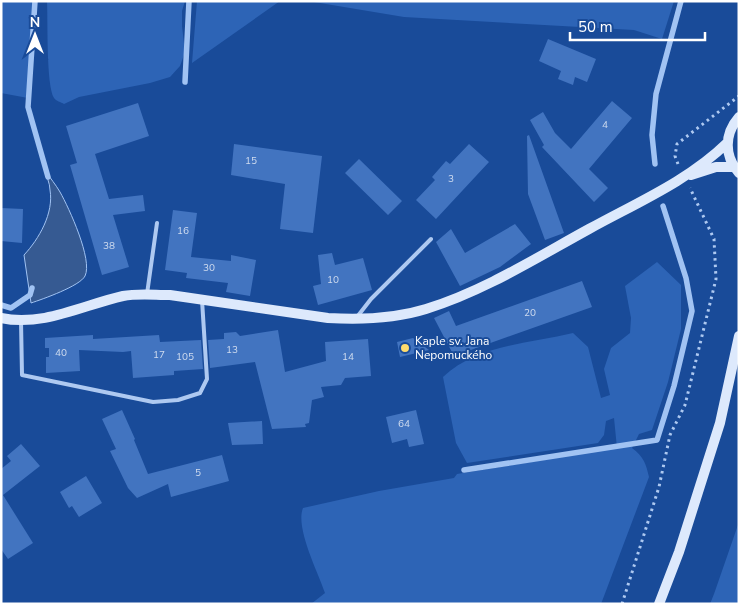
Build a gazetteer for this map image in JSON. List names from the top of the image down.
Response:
{
  "places": ["Kaple sv. Jana Nepomuckého"],
  "house_numbers": [
    "4",
    "15",
    "3",
    "16",
    "38",
    "30",
    "10",
    "20",
    "13",
    "40",
    "17",
    "105",
    "14",
    "64",
    "5"
  ],
  "scale_bar": "50 m",
  "north": "top"
}
